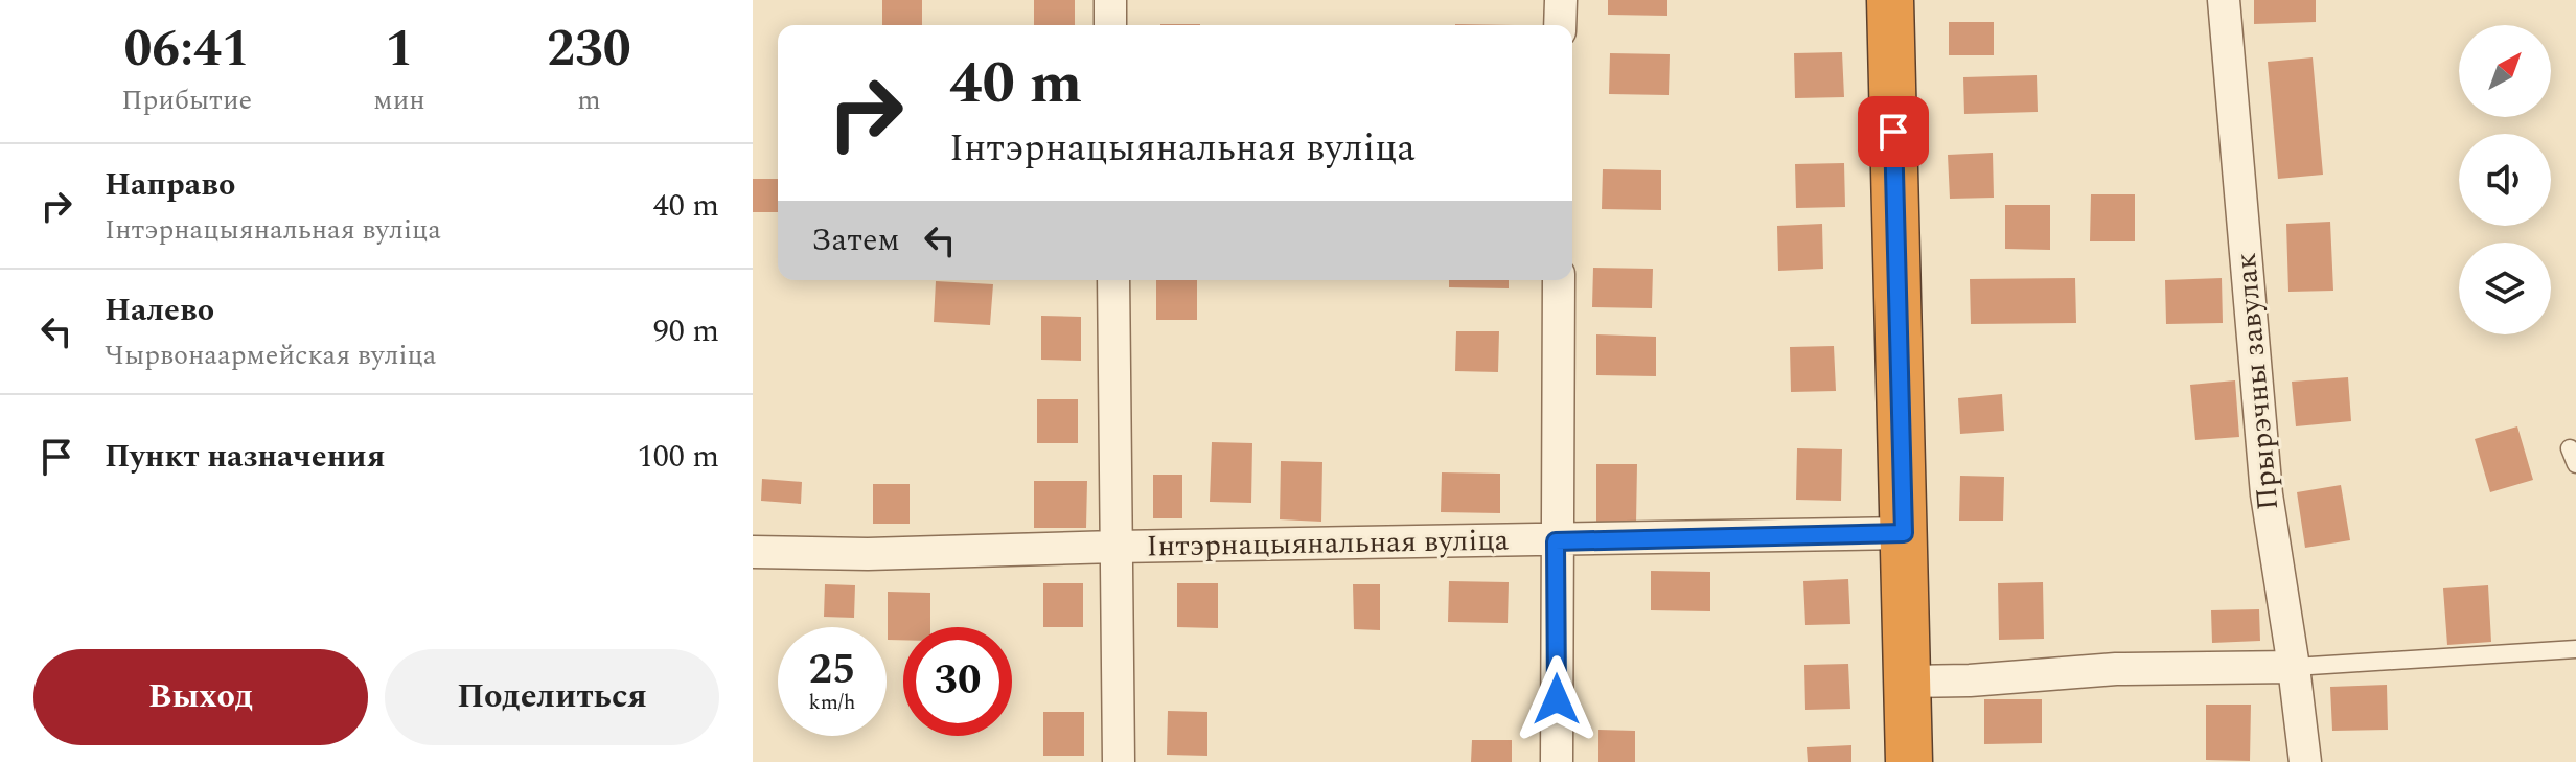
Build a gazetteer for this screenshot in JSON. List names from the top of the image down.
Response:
{
  "streets": {
    "street": ["Прырэчны завулак", "Інтэрнацыянальная вуліца"]
  },
  "north": "top right",
  "page": {
    "eta": [
      "06:41",
      "Прибытие",
      "1",
      "мин",
      "230",
      "m"
    ],
    "turn": ["40 m", "Інтэрнацыянальная вуліца"],
    "list": [
      {
        "name": "Направо",
        "note": "Інтэрнацыянальная вуліца",
        "value": "40 m"
      },
      {
        "name": "Налево",
        "note": "Чырвонаармейская вуліца",
        "value": "90 m"
      },
      {
        "name": "Пункт назначения",
        "value": "100 m"
      }
    ],
    "then": "Затем",
    "speed": "25 km/h",
    "limit": "30",
    "buttons": ["Выход", "Поделиться"]
  }
}
